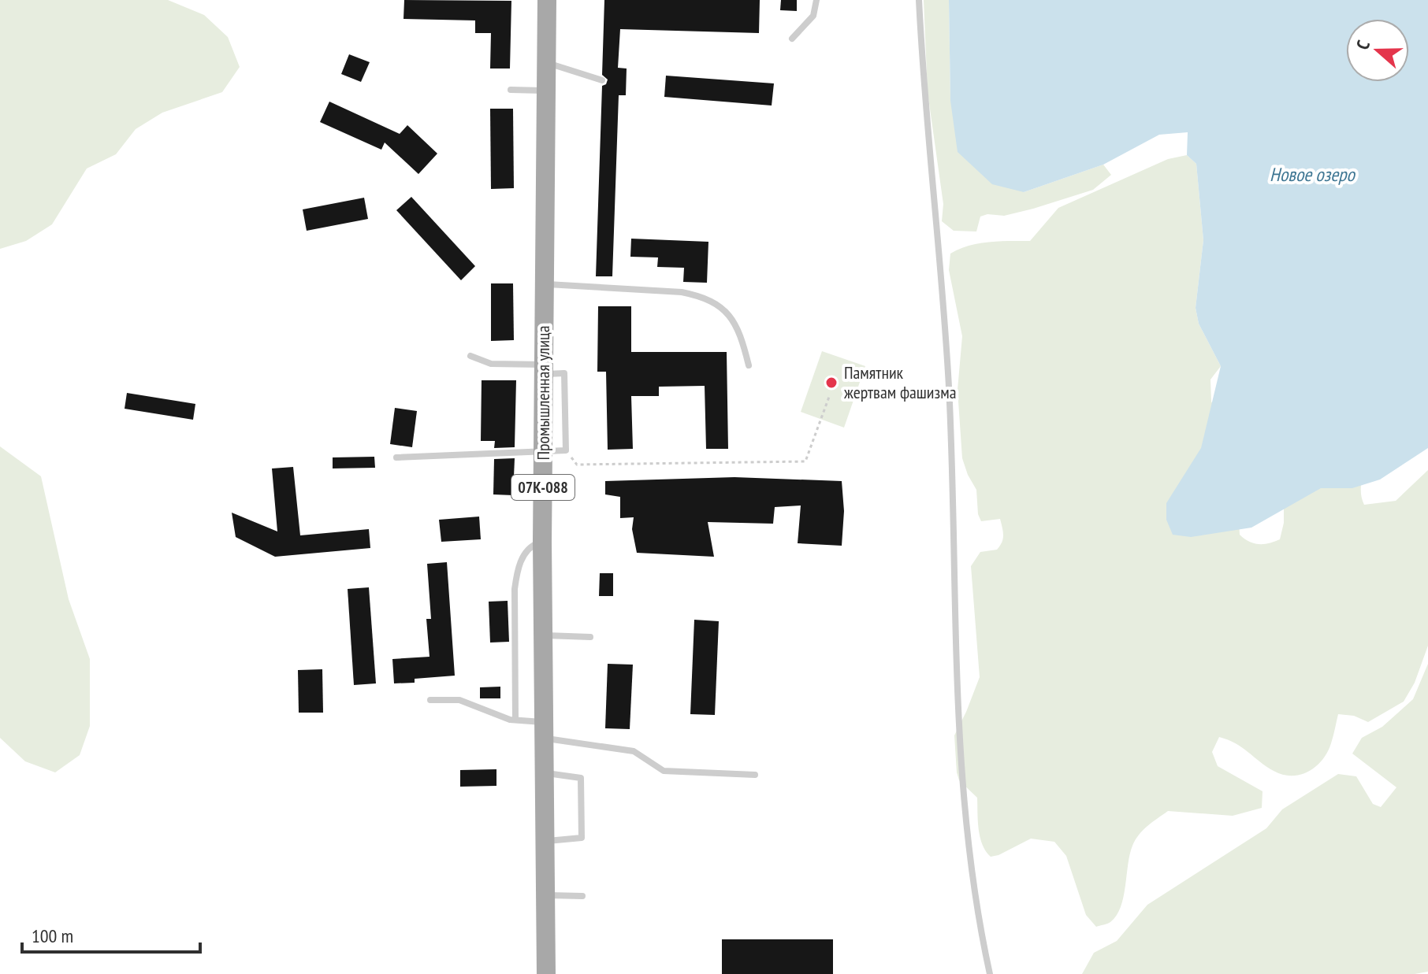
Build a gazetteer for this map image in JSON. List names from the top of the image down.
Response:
{
  "streets": {
    "main road": ["Промышленная улица", "07К-088"]
  },
  "water": ["Новое озеро"],
  "places": ["Памятник жертвам фашизма"],
  "scale_bar": "100 m",
  "north": "left"
}
